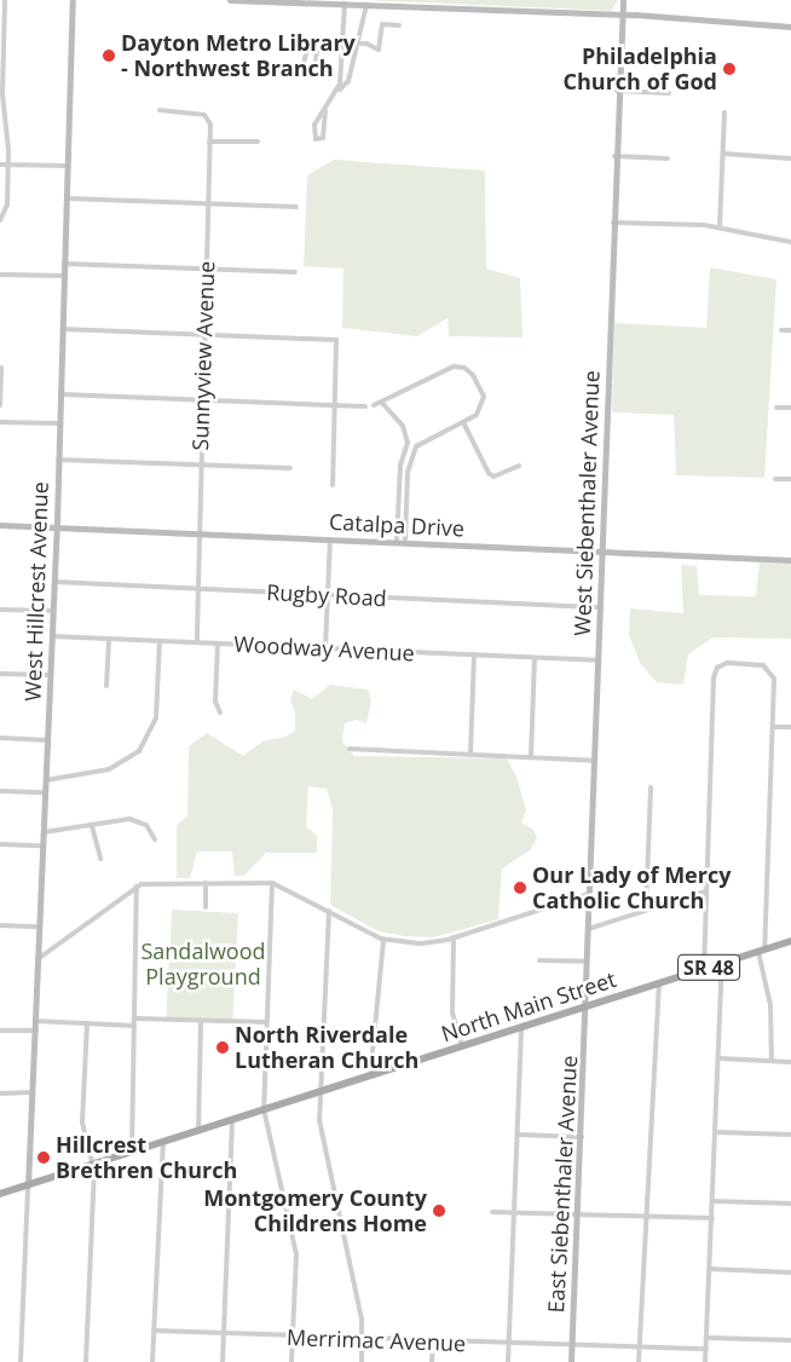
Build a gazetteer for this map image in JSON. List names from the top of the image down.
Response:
{
  "streets": {
    "main road": ["SR 48", "North Main Street"],
    "street": [
      "Sunnyview Avenue",
      "West Siebenthaler Avenue",
      "Catalpa Drive",
      "West Hillcrest Avenue",
      "Rugby Road",
      "Woodway Avenue",
      "East Siebenthaler Avenue",
      "Merrimac Avenue"
    ]
  },
  "crossings": [
    ["Sunnyview Avenue", "Catalpa Drive"],
    ["Sunnyview Avenue", "Rugby Road"],
    ["Sunnyview Avenue", "Woodway Avenue"],
    ["West Siebenthaler Avenue", "Catalpa Drive"],
    ["West Siebenthaler Avenue", "Rugby Road"],
    ["West Siebenthaler Avenue", "Woodway Avenue"],
    ["West Siebenthaler Avenue", "North Main Street"],
    ["West Siebenthaler Avenue", "East Siebenthaler Avenue"],
    ["Catalpa Drive", "West Hillcrest Avenue"],
    ["West Hillcrest Avenue", "Rugby Road"],
    ["West Hillcrest Avenue", "Woodway Avenue"],
    ["West Hillcrest Avenue", "North Main Street"],
    ["North Main Street", "East Siebenthaler Avenue"],
    ["East Siebenthaler Avenue", "Merrimac Avenue"]
  ],
  "parks": ["Sandalwood Playground"],
  "places": [
    "Dayton Metro Library - Northwest Branch",
    "Philadelphia Church of God",
    "Our Lady of Mercy Catholic Church",
    "North Riverdale Lutheran Church",
    "Hillcrest Brethren Church",
    "Montgomery County Childrens Home"
  ]
}
